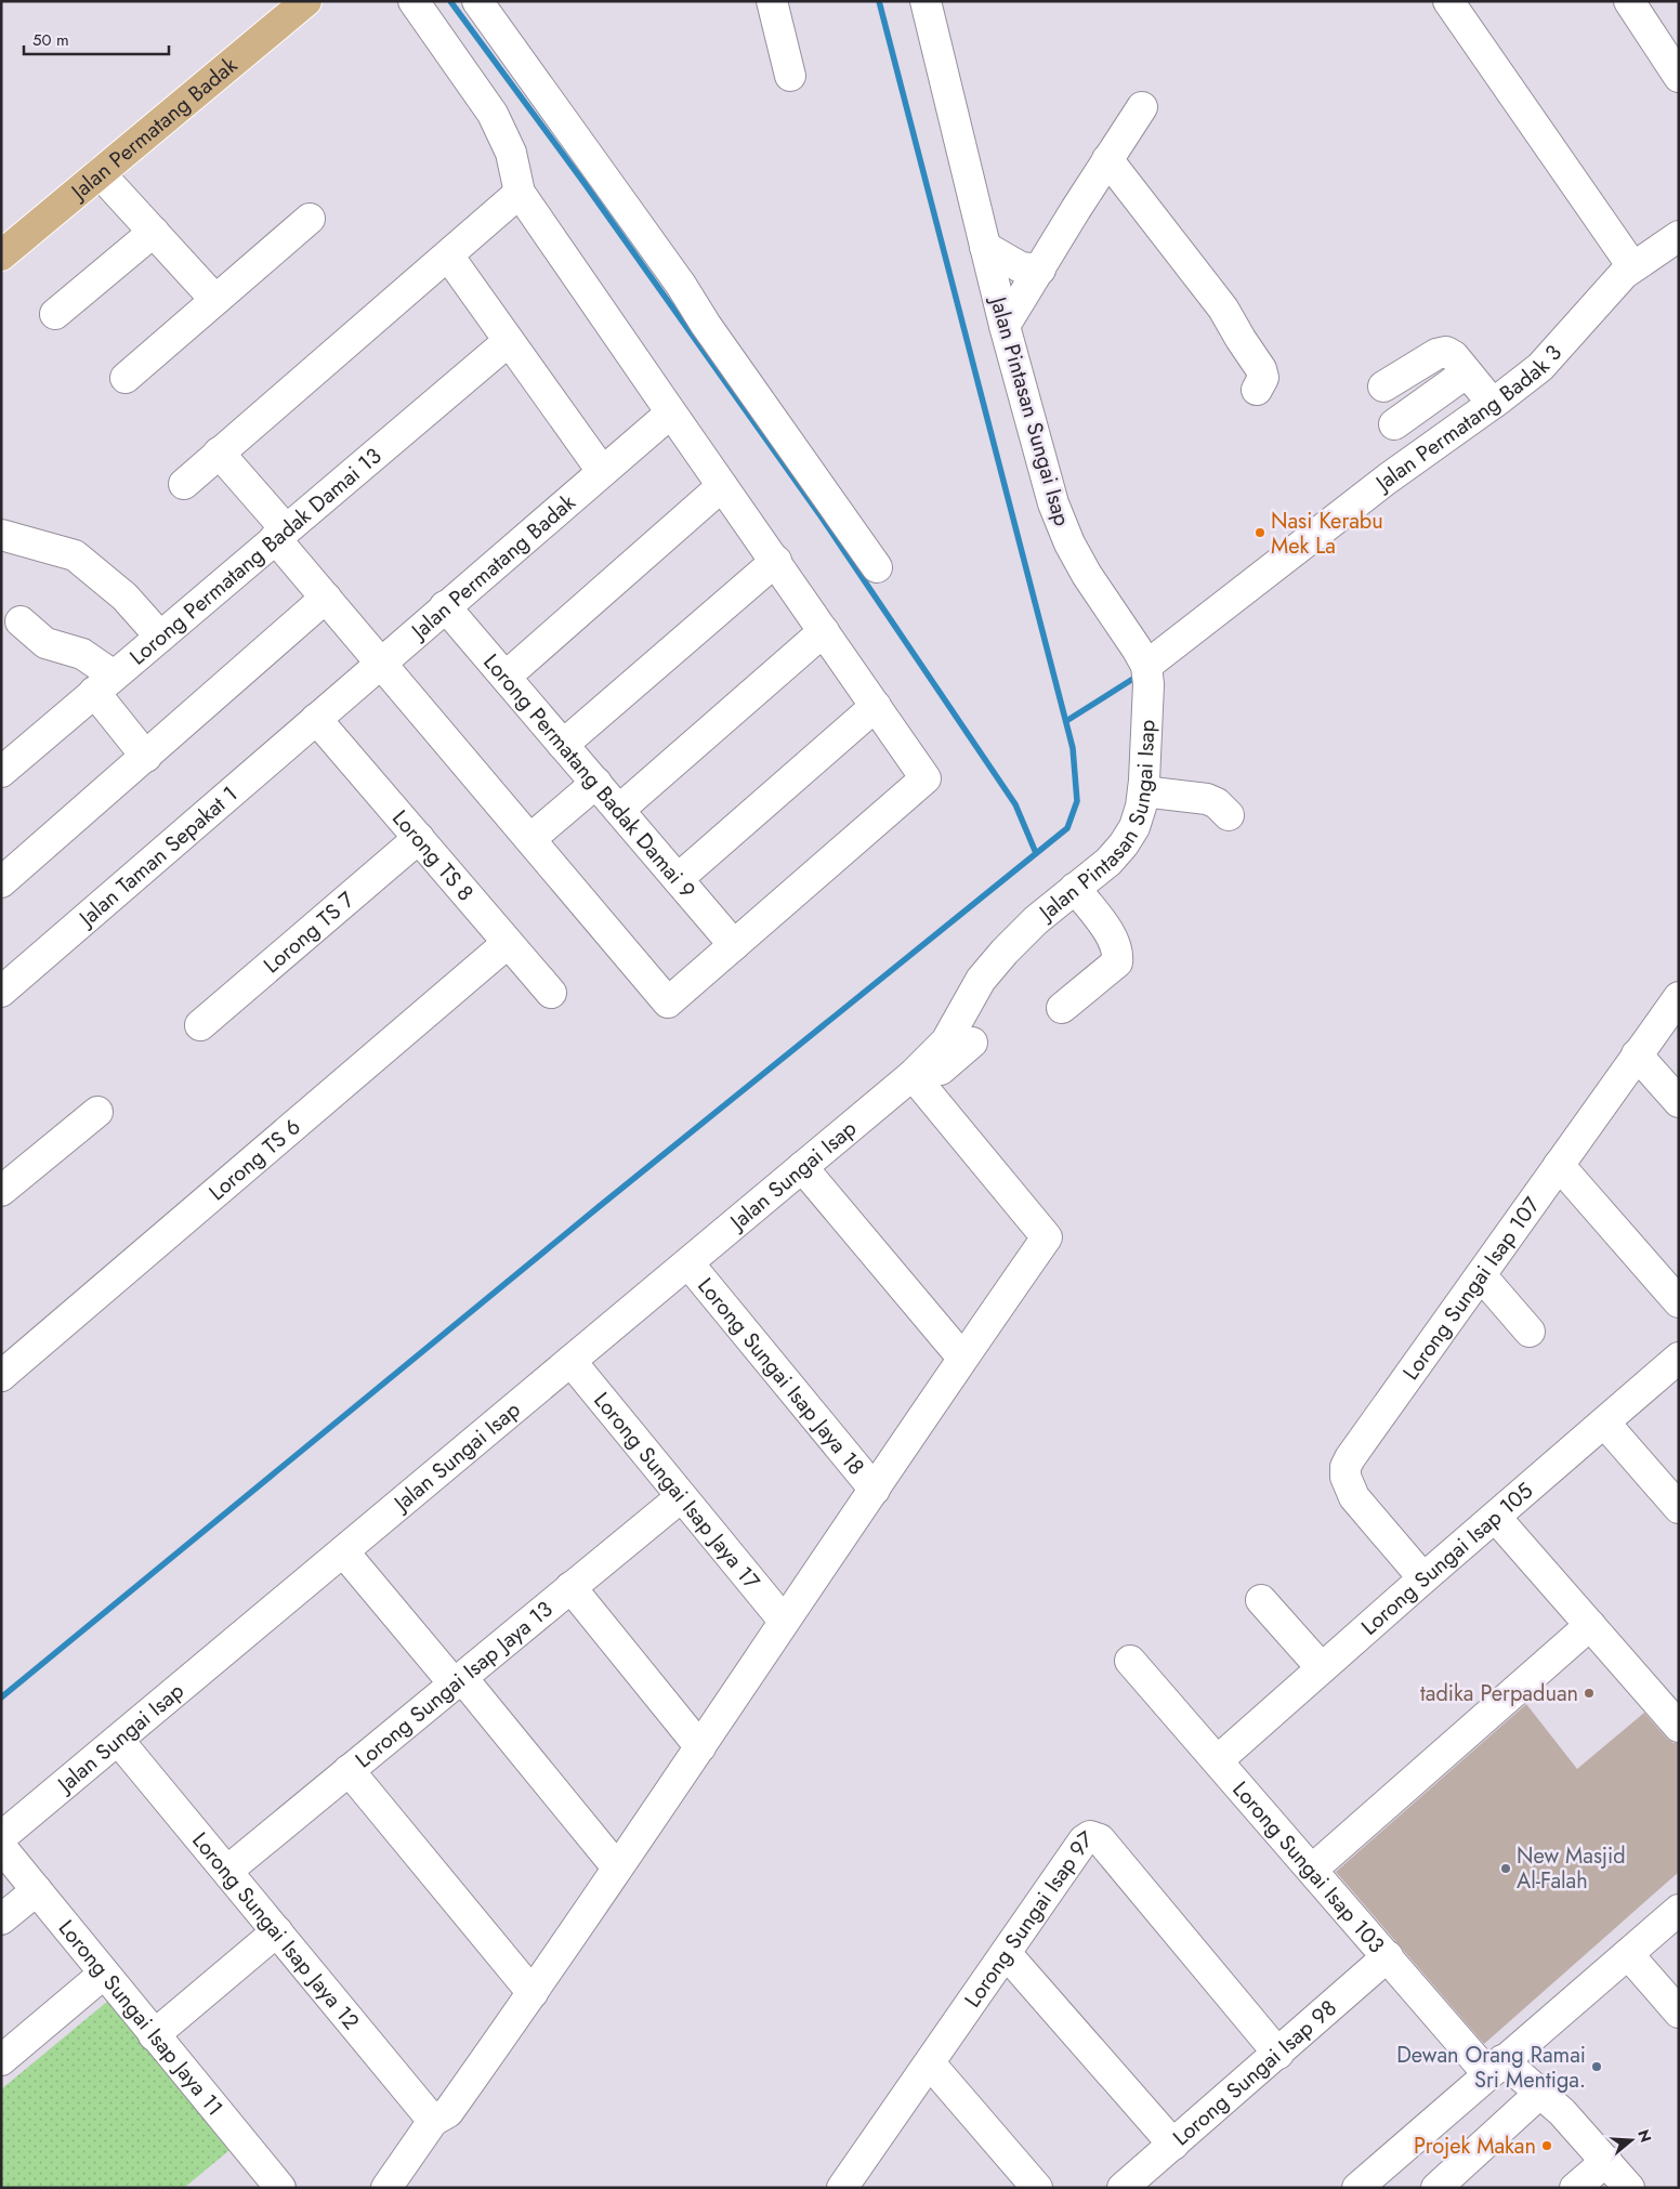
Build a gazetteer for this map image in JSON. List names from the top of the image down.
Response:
{
  "streets": {
    "main road": ["Jalan Permatang Badak"],
    "street": [
      "Jalan Pintasan Sungai Isap",
      "Jalan Permatang Badak 3",
      "Lorong Permatang Badak Damai 13",
      "Lorong Permatang Badak Damai 9",
      "Jalan Taman Sepakat 1",
      "Lorong TS 8",
      "Lorong TS 7",
      "Lorong TS 6",
      "Jalan Sungai Isap",
      "Lorong Sungai Isap 107",
      "Lorong Sungai Isap Jaya 18",
      "Lorong Sungai Isap Jaya 17",
      "Lorong Sungai Isap 105",
      "Lorong Sungai Isap Jaya 13",
      "Lorong Sungai Isap 103",
      "Lorong Sungai Isap 97",
      "Lorong Sungai Isap Jaya 12",
      "Lorong Sungai Isap Jaya 11",
      "Lorong Sungai Isap 98"
    ]
  },
  "crossings": [
    ["Jalan Permatang Badak", "Lorong Permatang Badak Damai 9"],
    ["Jalan Permatang Badak", "Jalan Taman Sepakat 1"],
    ["Jalan Permatang Badak", "Lorong TS 8"],
    ["Jalan Pintasan Sungai Isap", "Jalan Permatang Badak 3"],
    ["Jalan Pintasan Sungai Isap", "Jalan Sungai Isap"],
    ["Jalan Taman Sepakat 1", "Lorong TS 8"],
    ["Lorong TS 8", "Lorong TS 7"],
    ["Lorong TS 8", "Lorong TS 6"],
    ["Jalan Sungai Isap", "Lorong Sungai Isap Jaya 18"],
    ["Jalan Sungai Isap", "Lorong Sungai Isap Jaya 17"],
    ["Jalan Sungai Isap", "Lorong Sungai Isap Jaya 12"],
    ["Lorong Sungai Isap 107", "Lorong Sungai Isap 105"],
    ["Lorong Sungai Isap Jaya 17", "Lorong Sungai Isap Jaya 13"],
    ["Lorong Sungai Isap 105", "Lorong Sungai Isap 103"],
    ["Lorong Sungai Isap Jaya 13", "Lorong Sungai Isap Jaya 12"],
    ["Lorong Sungai Isap 103", "Lorong Sungai Isap 98"],
    ["Lorong Sungai Isap 97", "Lorong Sungai Isap 98"]
  ],
  "places": [
    "Nasi Kerabu Mek La",
    "tadika Perpaduan",
    "New Masjid Al-Falah",
    "Dewan Orang Ramai Sri Mentiga.",
    "Projek Makan"
  ],
  "scale_bar": "50 m",
  "north": "right"
}
